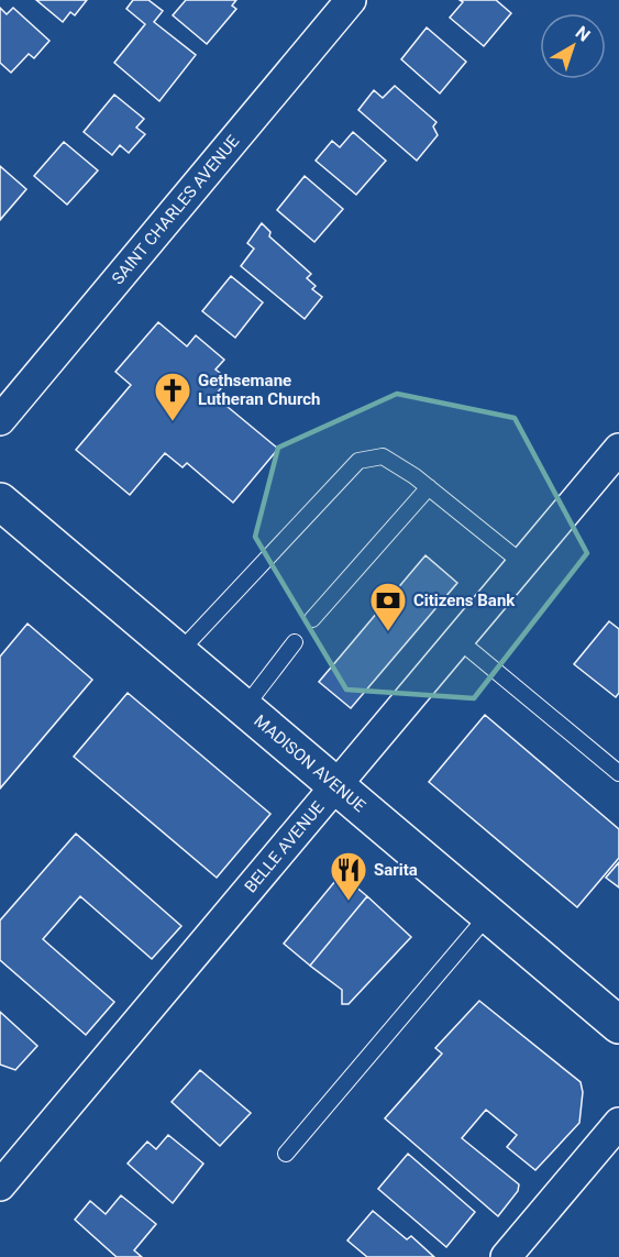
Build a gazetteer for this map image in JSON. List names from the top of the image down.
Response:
{
  "streets": {
    "main road": ["MADISON AVENUE"],
    "street": ["SAINT CHARLES AVENUE", "BELLE AVENUE"]
  },
  "crossings": [
    ["MADISON AVENUE", "BELLE AVENUE"]
  ],
  "places": {
    "church": ["Gethsemane Lutheran Church"],
    "bank": ["Citizens Bank"],
    "restaurant": ["Sarita"]
  },
  "north": "top right"
}
